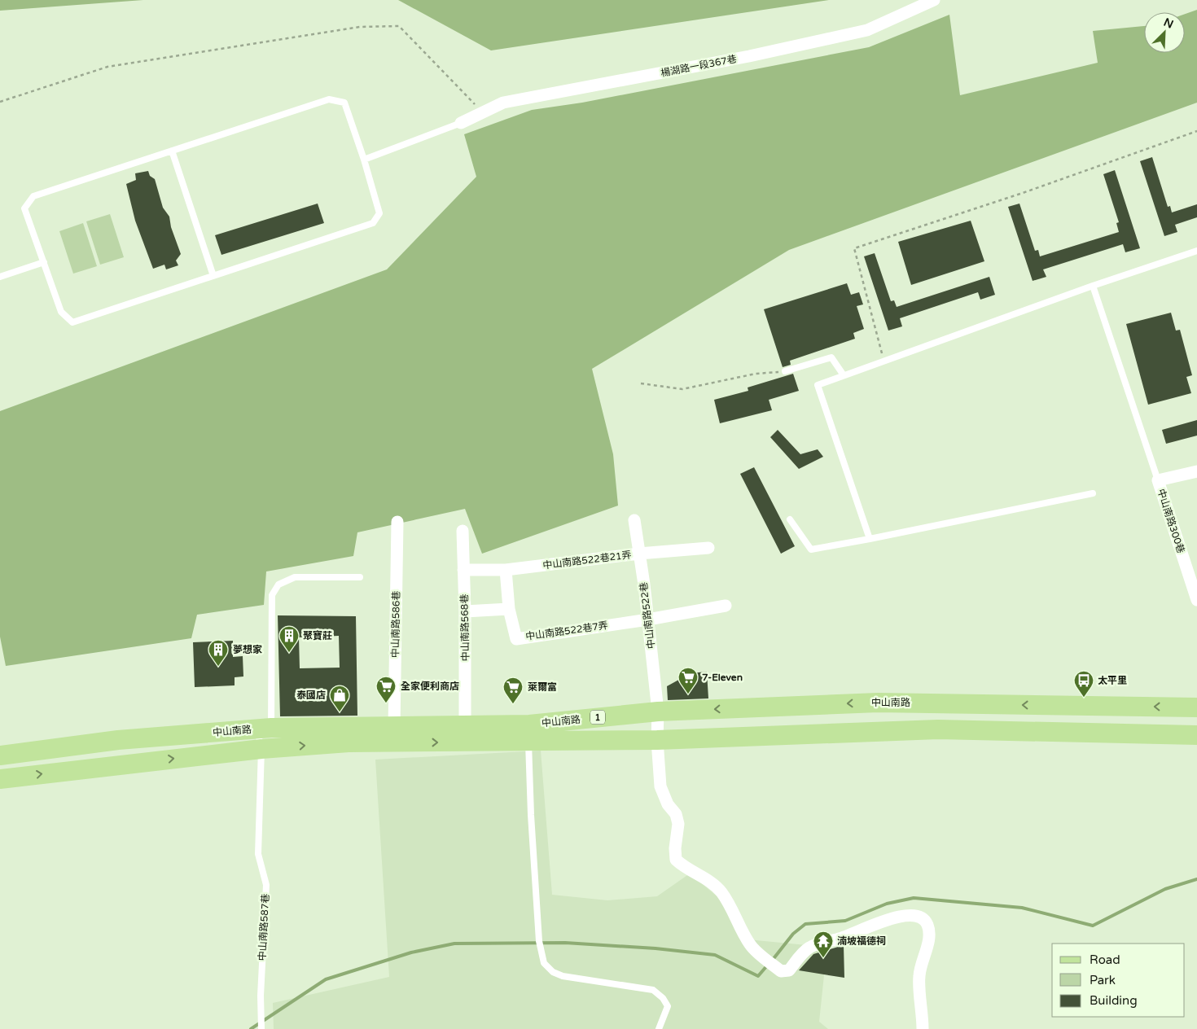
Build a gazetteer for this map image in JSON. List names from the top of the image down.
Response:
{
  "streets": {
    "main road": ["中山南路", "1"],
    "street": [
      "楊湖路一段367巷",
      "中山南路300巷",
      "中山南路522巷21弄",
      "中山南路522巷",
      "中山南路586巷",
      "中山南路568巷",
      "中山南路522巷7弄"
    ],
    "lane": ["中山南路587巷"]
  },
  "crossings": [
    ["中山南路522巷21弄", "中山南路522巷"],
    ["中山南路522巷21弄", "中山南路568巷"],
    ["中山南路522巷", "中山南路522巷7弄"],
    ["中山南路522巷", "中山南路"],
    ["中山南路586巷", "中山南路"],
    ["中山南路568巷", "中山南路"],
    ["中山南路", "中山南路587巷"]
  ],
  "places": {
    "building": ["聚寶莊", "夢想家"],
    "supermarket": ["7-Eleven", "全家便利商店", "萊爾富"],
    "bus stop": ["太平里"],
    "shop": ["泰國店"],
    "temple": ["湳坡福德祠"]
  },
  "legend": ["Road", "Park", "Building"],
  "north": "top right"
}
